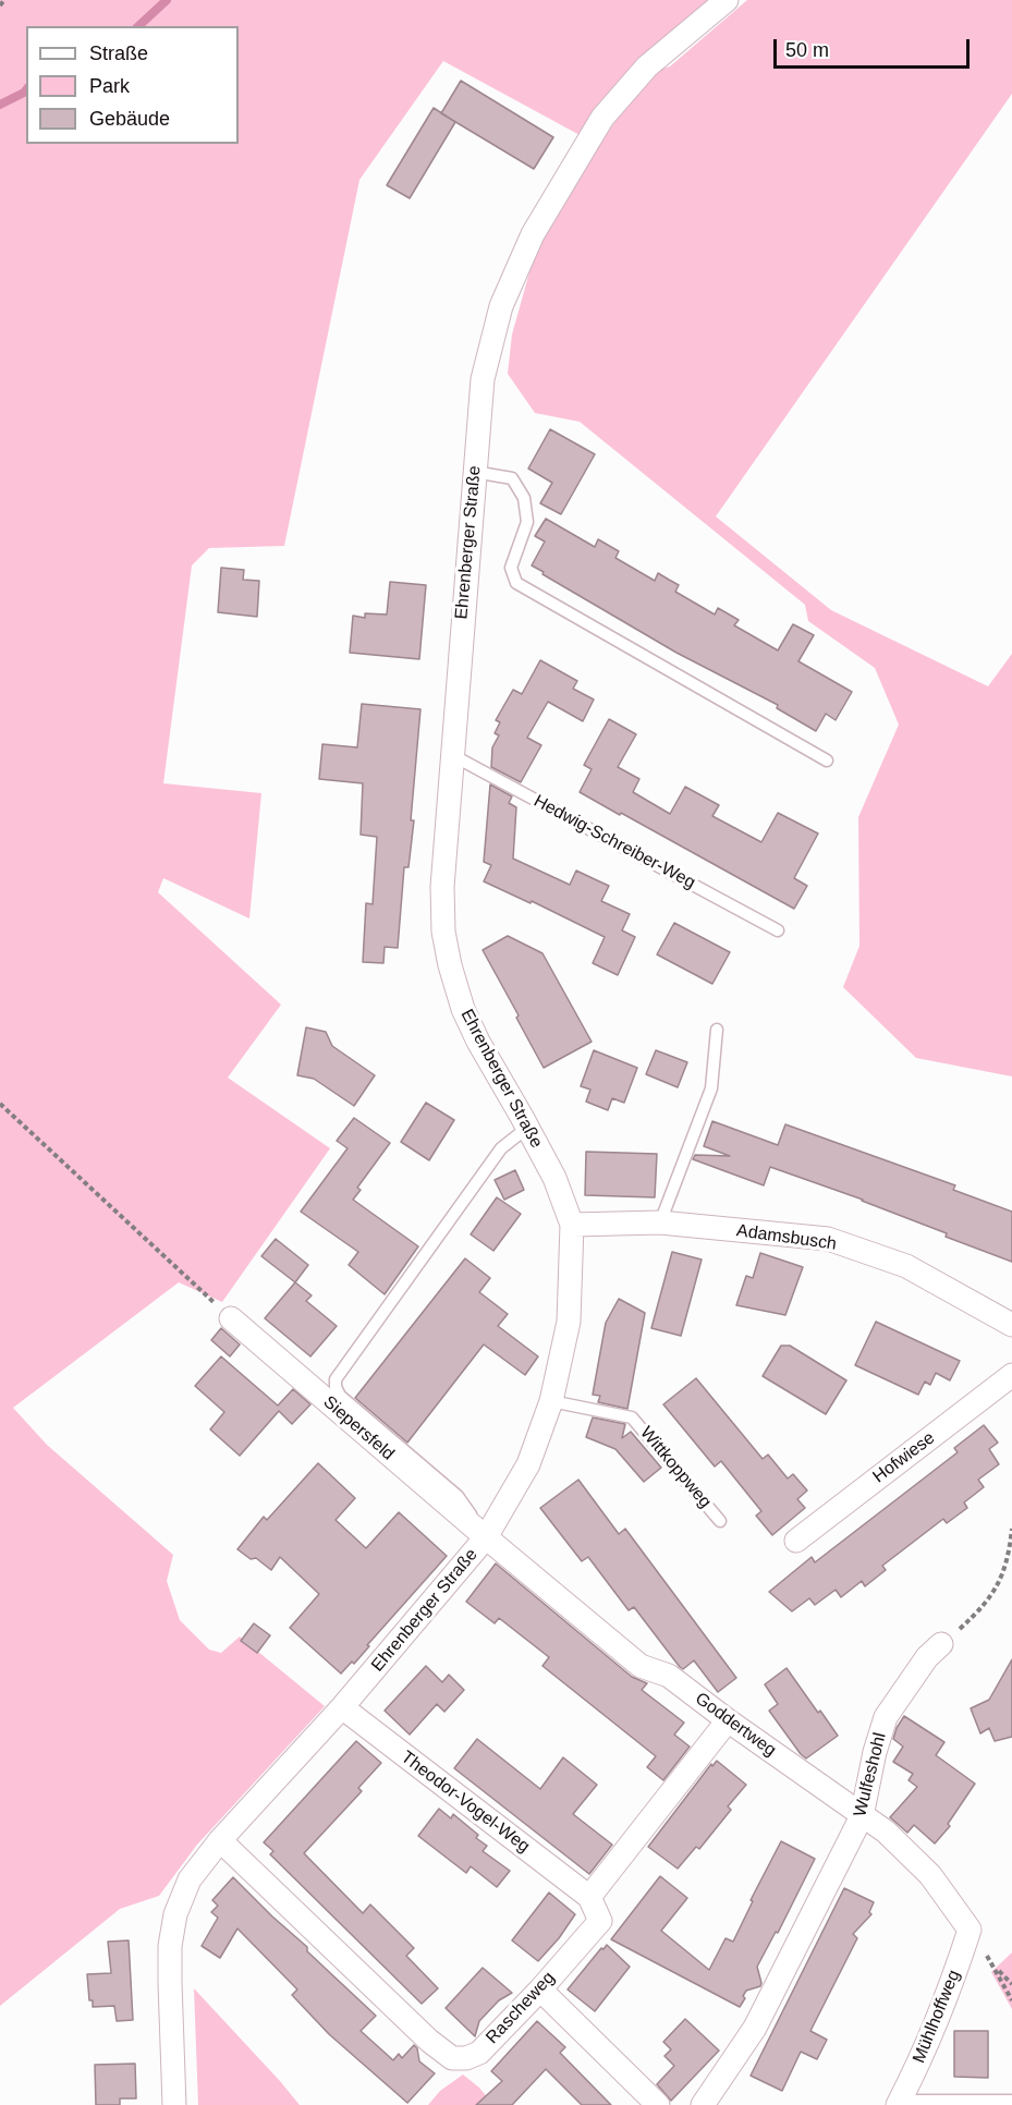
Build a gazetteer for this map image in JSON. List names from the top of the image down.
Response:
{
  "streets": {
    "street": [
      "Ehrenberger Straße",
      "Adamsbusch",
      "Siepersfeld",
      "Hofwiese",
      "Goddertweg",
      "Wulfeshohl",
      "Theodor-Vogel-Weg",
      "Rascheweg",
      "Mühlhoffweg"
    ],
    "lane": ["Hedwig-Schreiber-Weg", "Wittkoppweg"]
  },
  "crossings": [
    ["Ehrenberger Straße", "Hedwig-Schreiber-Weg"],
    ["Ehrenberger Straße", "Adamsbusch"],
    ["Ehrenberger Straße", "Siepersfeld"],
    ["Ehrenberger Straße", "Wittkoppweg"],
    ["Ehrenberger Straße", "Goddertweg"],
    ["Ehrenberger Straße", "Theodor-Vogel-Weg"],
    ["Ehrenberger Straße", "Rascheweg"],
    ["Siepersfeld", "Goddertweg"],
    ["Goddertweg", "Wulfeshohl"],
    ["Goddertweg", "Mühlhoffweg"],
    ["Theodor-Vogel-Weg", "Rascheweg"]
  ],
  "legend": ["Straße", "Park", "Gebäude"],
  "scale_bar": "50 m"
}
